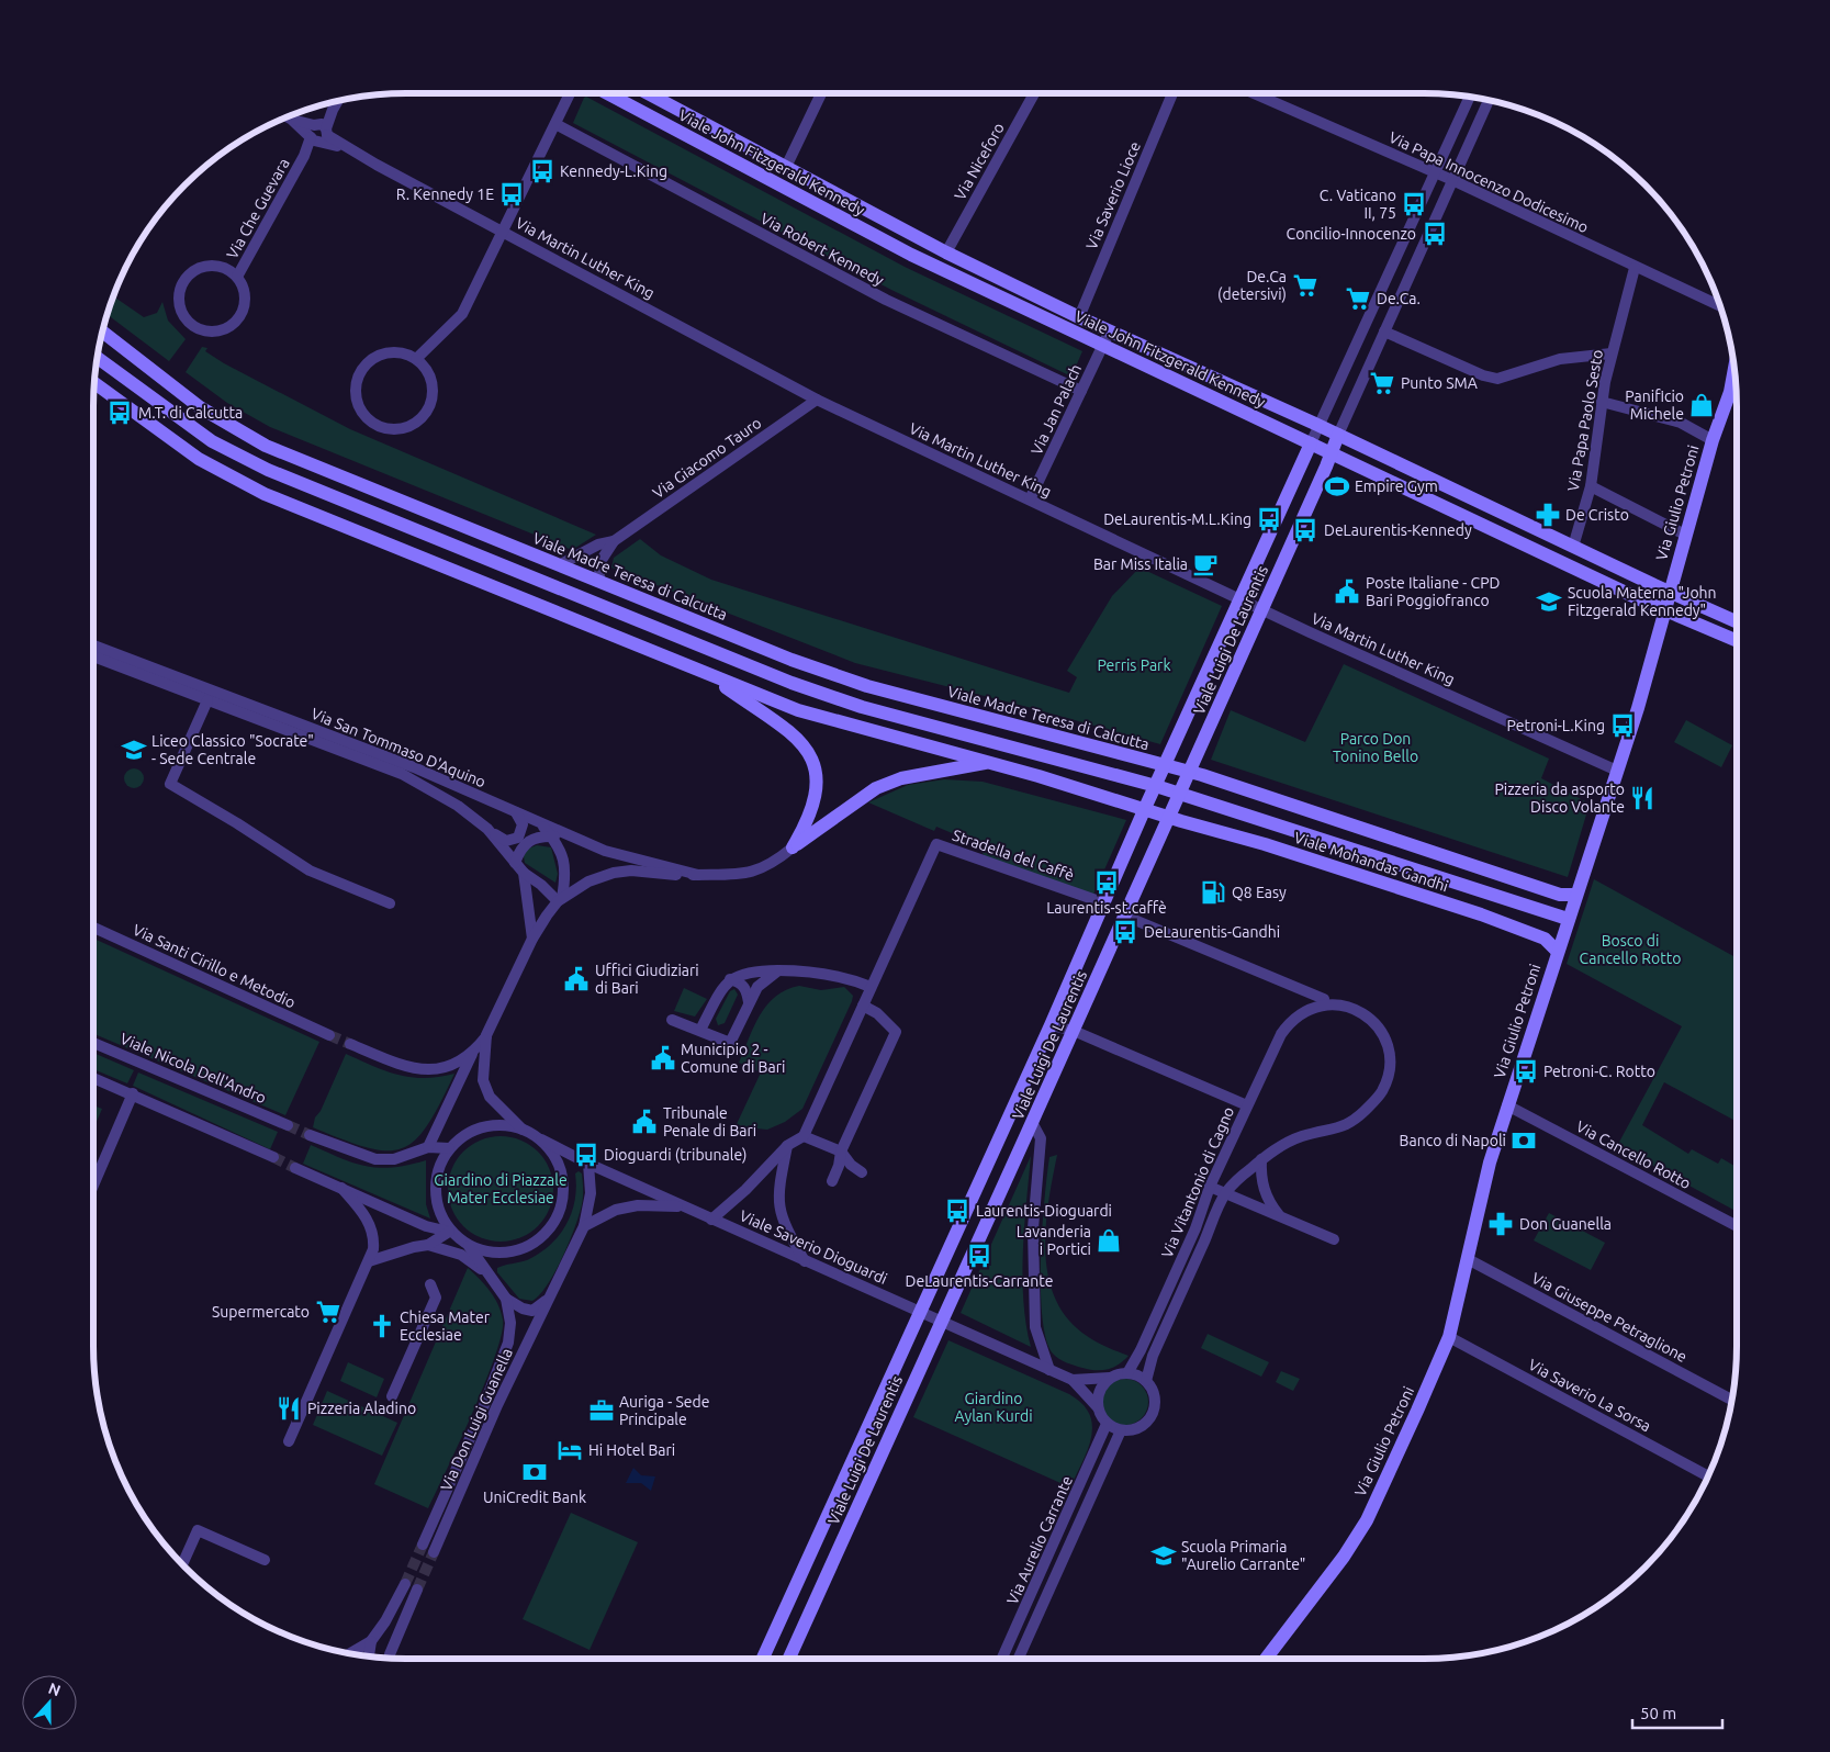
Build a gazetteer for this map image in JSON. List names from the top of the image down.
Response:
{
  "streets": {
    "main road": [
      "Viale John Fitzgerald Kennedy",
      "Via Giulio Petroni",
      "Viale Madre Teresa di Calcutta",
      "Viale Luigi De Laurentis",
      "Viale Mohandas Gandhi"
    ],
    "street": [
      "Via Niceforo",
      "Via Papa Innocenzo Dodicesimo",
      "Via Saverio Lioce",
      "Via Che Guevara",
      "Via Robert Kennedy",
      "Via Martin Luther King",
      "Via Jan Palach",
      "Via Papa Paolo Sesto",
      "Via Giacomo Tauro",
      "Via San Tommaso D'Aquino",
      "Stradella del Caffè",
      "Via Santi Cirillo e Metodio",
      "Viale Nicola Dell'Andro",
      "Via Cancello Rotto",
      "Via Vitantonio di Cagno",
      "Viale Saverio Dioguardi",
      "Via Giuseppe Petraglione",
      "Via Saverio La Sorsa",
      "Via Don Luigi Guanella",
      "Via Aurelio Carrante"
    ]
  },
  "crossings": [
    ["Via Niceforo", "Viale John Fitzgerald Kennedy"],
    ["Viale John Fitzgerald Kennedy", "Via Saverio Lioce"],
    ["Viale John Fitzgerald Kennedy", "Via Jan Palach"],
    ["Viale John Fitzgerald Kennedy", "Via Papa Paolo Sesto"],
    ["Viale John Fitzgerald Kennedy", "Via Giulio Petroni"],
    ["Viale John Fitzgerald Kennedy", "Viale Luigi De Laurentis"],
    ["Via Papa Innocenzo Dodicesimo", "Via Papa Paolo Sesto"],
    ["Via Che Guevara", "Via Martin Luther King"],
    ["Via Robert Kennedy", "Via Jan Palach"],
    ["Via Martin Luther King", "Via Jan Palach"],
    ["Via Martin Luther King", "Via Giacomo Tauro"],
    ["Via Martin Luther King", "Via Giulio Petroni"],
    ["Via Martin Luther King", "Viale Luigi De Laurentis"],
    ["Via Giacomo Tauro", "Viale Madre Teresa di Calcutta"],
    ["Via Giulio Petroni", "Viale Mohandas Gandhi"],
    ["Via Giulio Petroni", "Via Cancello Rotto"],
    ["Via Giulio Petroni", "Via Giuseppe Petraglione"],
    ["Via Giulio Petroni", "Via Saverio La Sorsa"],
    ["Viale Madre Teresa di Calcutta", "Viale Luigi De Laurentis"],
    ["Viale Madre Teresa di Calcutta", "Viale Mohandas Gandhi"],
    ["Viale Luigi De Laurentis", "Stradella del Caffè"],
    ["Viale Luigi De Laurentis", "Viale Mohandas Gandhi"],
    ["Viale Luigi De Laurentis", "Via Vitantonio di Cagno"],
    ["Viale Luigi De Laurentis", "Viale Saverio Dioguardi"],
    ["Via Vitantonio di Cagno", "Viale Saverio Dioguardi"],
    ["Via Vitantonio di Cagno", "Via Aurelio Carrante"],
    ["Viale Saverio Dioguardi", "Via Don Luigi Guanella"],
    ["Viale Saverio Dioguardi", "Via Aurelio Carrante"]
  ],
  "parks": [
    "Perris Park",
    "Parco Don Tonino Bello",
    "Bosco di Cancello Rotto",
    "Giardino di Piazzale Mater Ecclesiae",
    "Giardino Aylan Kurdi"
  ],
  "places": {
    "bus stop": [
      "Kennedy-L.King",
      "R. Kennedy 1E",
      "C. Vaticano II, 75",
      "Concilio-Innocenzo",
      "M.T. di Calcutta",
      "DeLaurentis-M.L.King",
      "DeLaurentis-Kennedy",
      "Petroni-L.King",
      "Laurentis-st.caffè",
      "DeLaurentis-Gandhi",
      "Petroni-C. Rotto",
      "Dioguardi (tribunale)",
      "Laurentis-Dioguardi",
      "DeLaurentis-Carrante"
    ],
    "supermarket": [
      "De.Ca (detersivi)",
      "De.Ca.",
      "Punto SMA",
      "Supermercato"
    ],
    "shop": ["Panificio Michele", "Lavanderia i Portici"],
    "sports": ["Empire Gym"],
    "pharmacy": ["De Cristo", "Don Guanella"],
    "cafe": ["Bar Miss Italia"],
    "public building": [
      "Poste Italiane - CPD Bari Poggiofranco",
      "Uffici Giudiziari di Bari",
      "Municipio 2 - Comune di Bari",
      "Tribunale Penale di Bari"
    ],
    "school or university": ["Scuola Materna \"John Fitzgerald Kennedy\"", "Liceo Classico \"Socrate\" - Sede Centrale", "Scuola Primaria \"Aurelio Carrante\""],
    "restaurant": ["Pizzeria da asporto Disco Volante", "Pizzeria Aladino"],
    "fuel station": ["Q8 Easy"],
    "bank": ["Banco di Napoli", "UniCredit Bank"],
    "church": ["Chiesa Mater Ecclesiae"],
    "office": ["Auriga - Sede Principale"],
    "hotel": ["Hi Hotel Bari"]
  },
  "scale_bar": "50 m",
  "north": "top"
}
